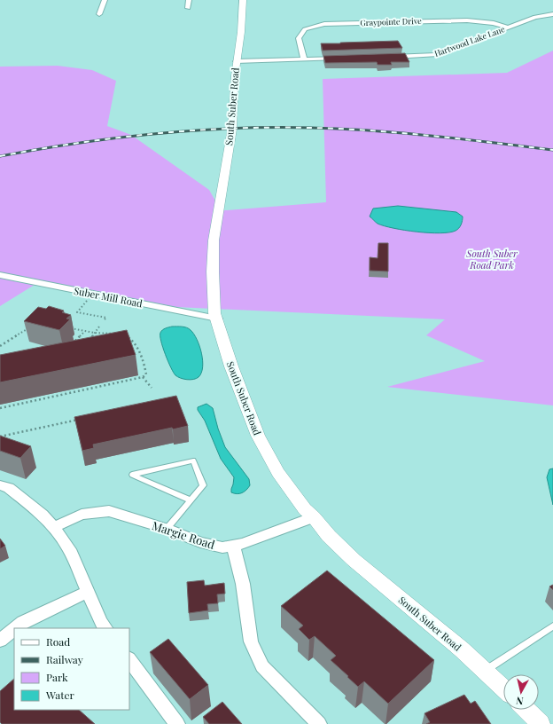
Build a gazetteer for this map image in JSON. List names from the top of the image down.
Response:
{
  "streets": {
    "street": [
      "Graypointe Drive",
      "Hartwood Lake Lane",
      "South Suber Road",
      "Suber Mill Road",
      "Margie Road"
    ]
  },
  "crossings": [
    ["Graypointe Drive", "Hartwood Lake Lane"],
    ["South Suber Road", "Suber Mill Road"],
    ["South Suber Road", "Margie Road"]
  ],
  "parks": ["South Suber Road Park"],
  "legend": [
    "Road",
    "Railway",
    "Park",
    "Water"
  ],
  "north": "bottom"
}
